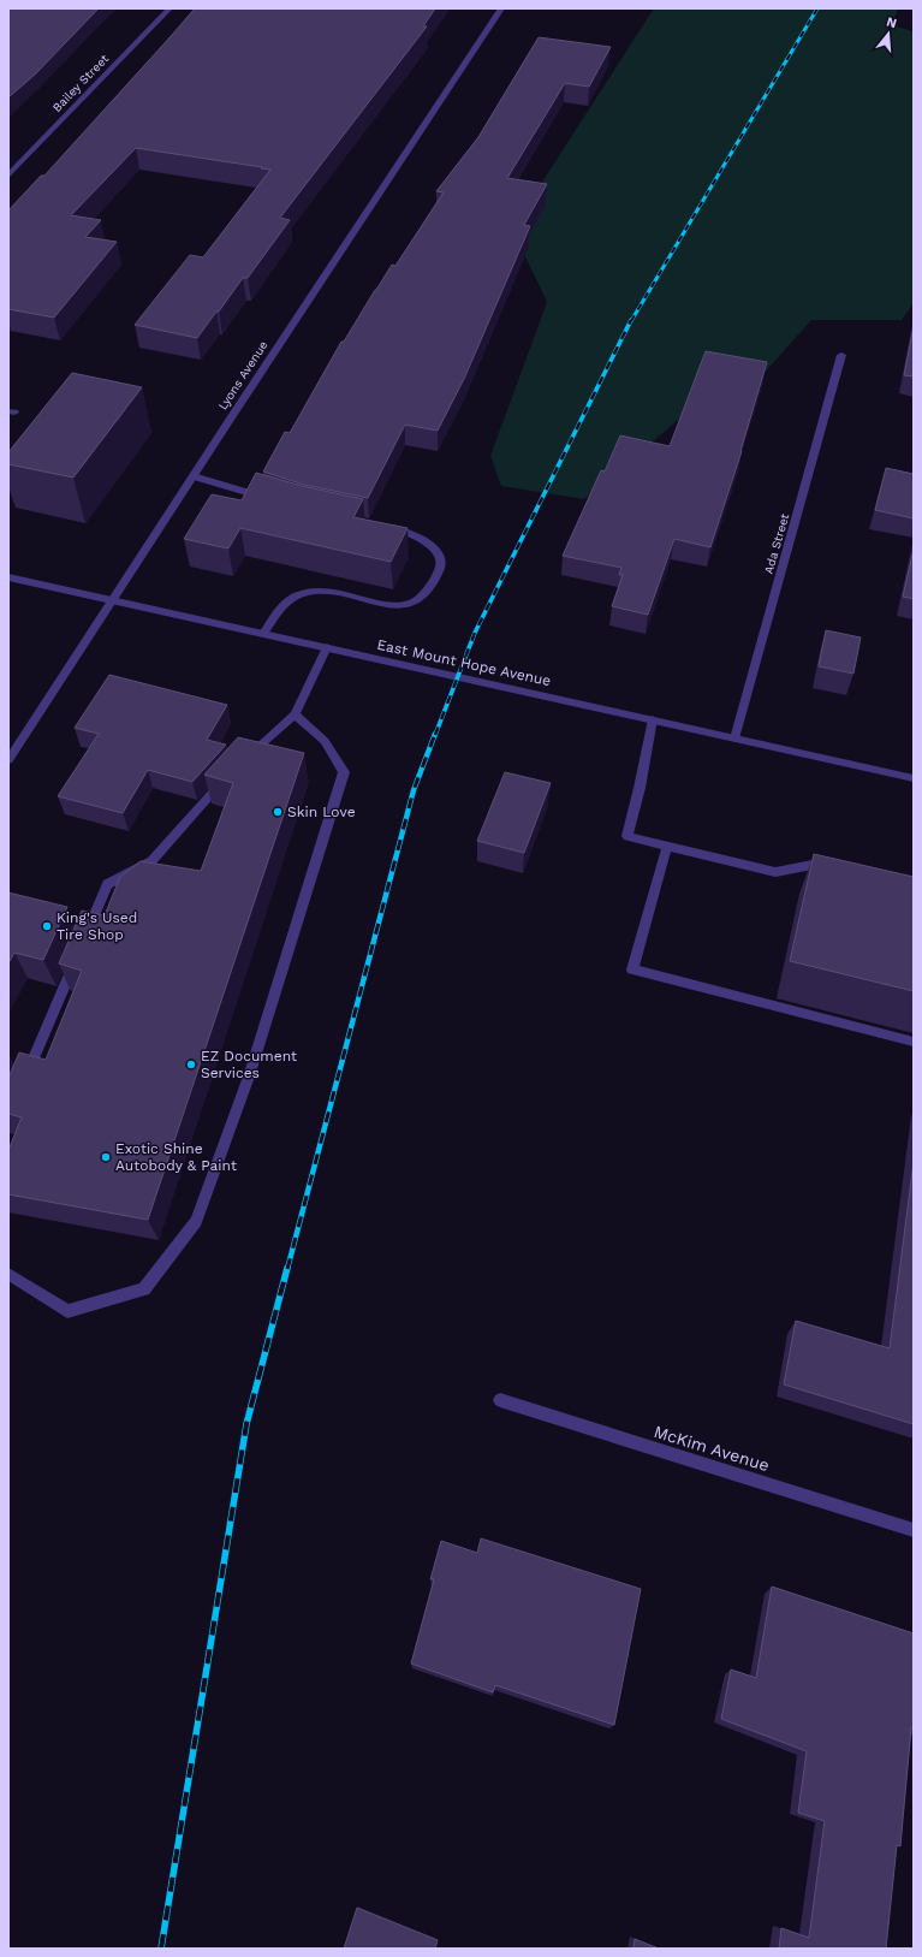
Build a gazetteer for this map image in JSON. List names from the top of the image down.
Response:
{
  "streets": {
    "street": [
      "Bailey Street",
      "Lyons Avenue",
      "Ada Street",
      "East Mount Hope Avenue",
      "McKim Avenue"
    ]
  },
  "crossings": [
    ["Lyons Avenue", "East Mount Hope Avenue"],
    ["Ada Street", "East Mount Hope Avenue"]
  ],
  "places": [
    "Skin Love",
    "King's Used Tire Shop",
    "EZ Document Services",
    "Exotic Shine Autobody & Paint"
  ],
  "north": "top"
}
